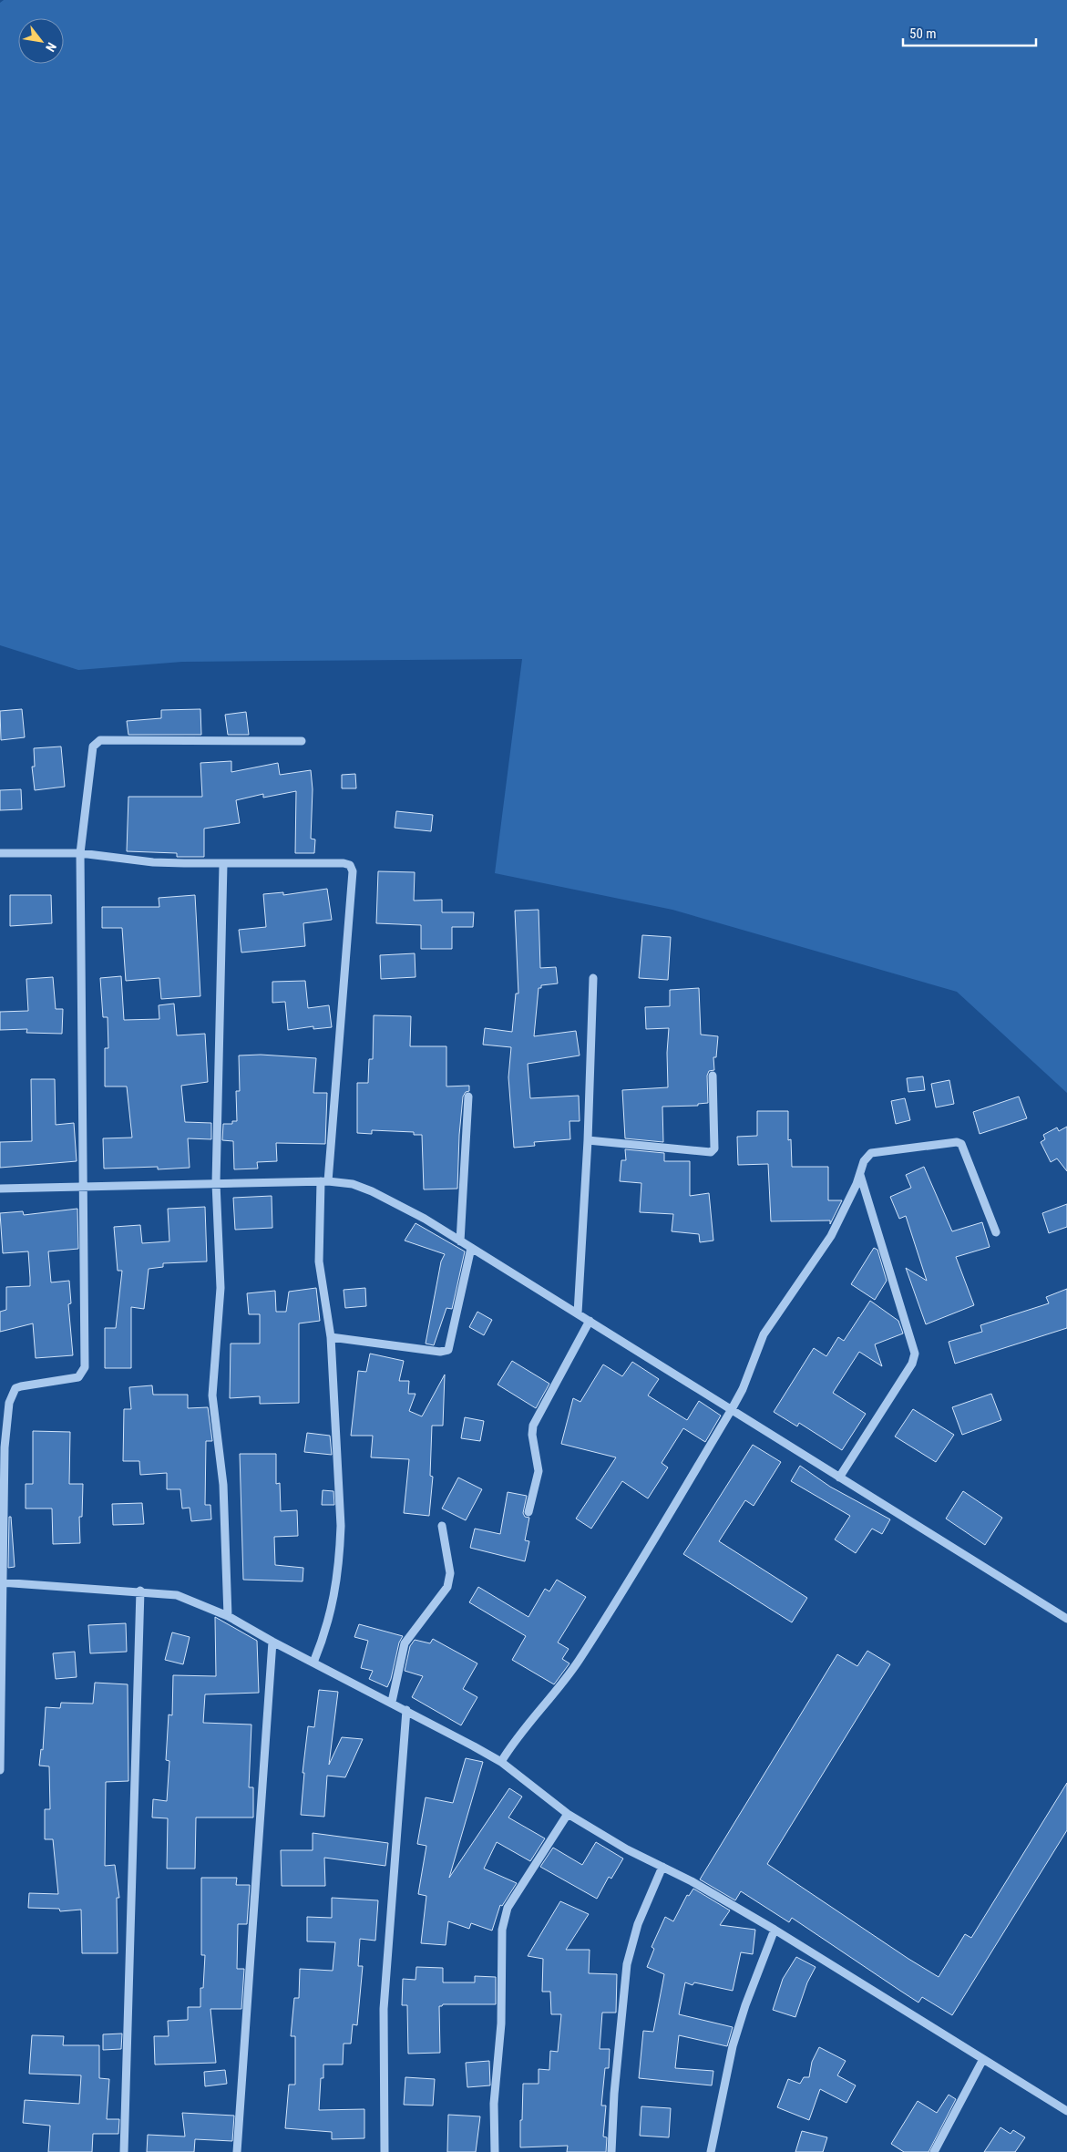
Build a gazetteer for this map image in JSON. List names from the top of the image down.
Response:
{
  "scale_bar": "50 m",
  "north": "bottom right"
}
